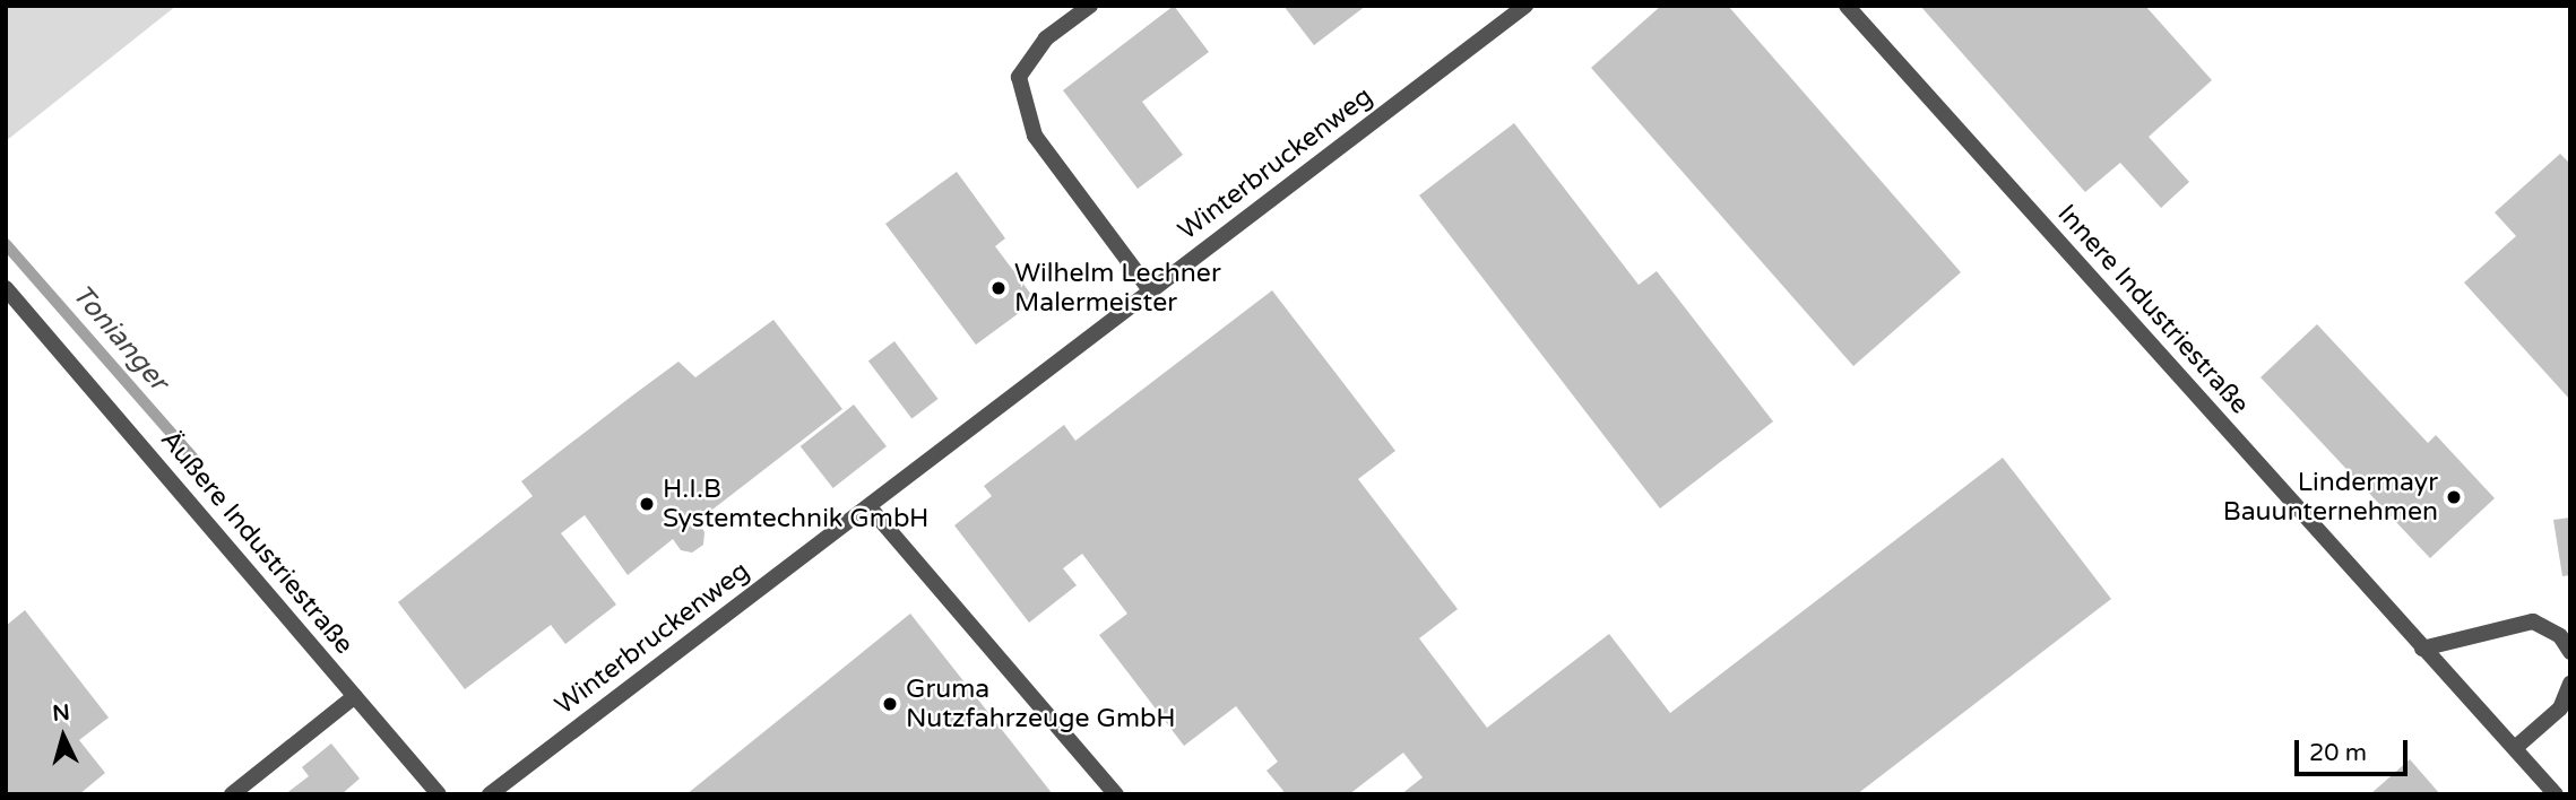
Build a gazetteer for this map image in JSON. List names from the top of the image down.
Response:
{
  "streets": {
    "street": ["Winterbruckenweg", "Innere Industriestraße", "Äußere Industriestraße"]
  },
  "water": ["Tonianger"],
  "places": [
    "Wilhelm Lechner Malermeister",
    "Lindermayr Bauunternehmen",
    "H.I.B Systemtechnik GmbH",
    "Gruma Nutzfahrzeuge GmbH"
  ],
  "scale_bar": "20 m",
  "north": "top"
}
